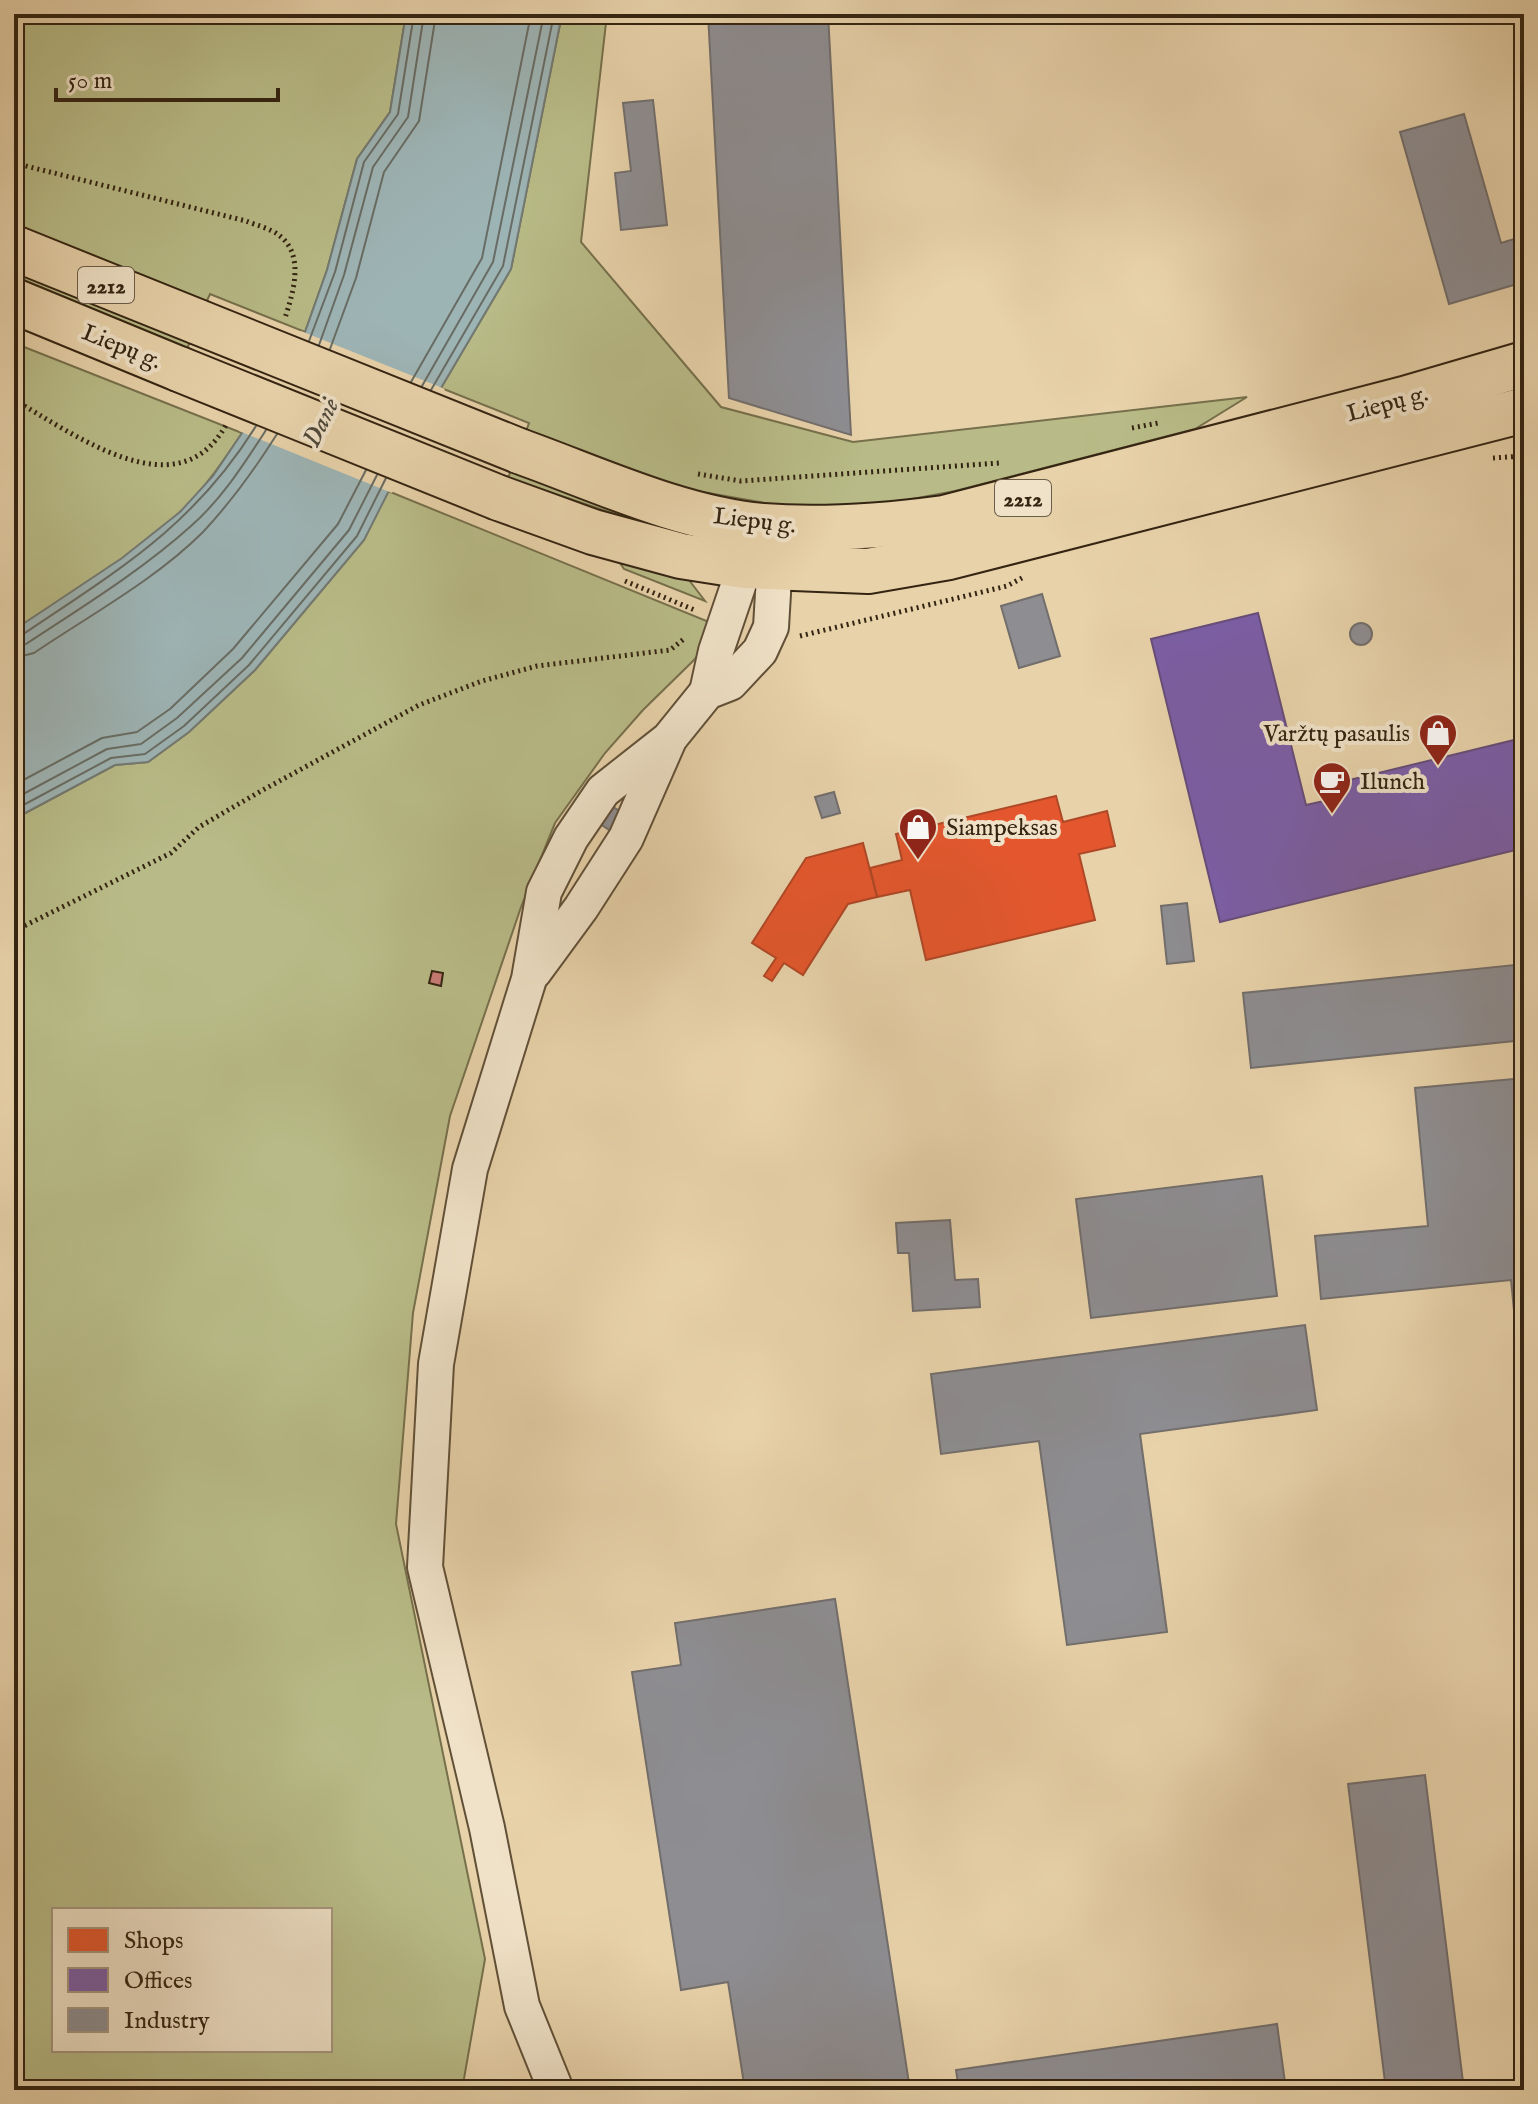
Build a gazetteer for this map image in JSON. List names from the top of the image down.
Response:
{
  "streets": {
    "main road": ["2212", "Liepų g."]
  },
  "water": ["Danė"],
  "places": {
    "shop": ["Varžtų pasaulis", "Siampeksas"],
    "cafe": ["Ilunch"]
  },
  "legend": ["Shops", "Offices", "Industry"],
  "scale_bar": "50 m"
}
